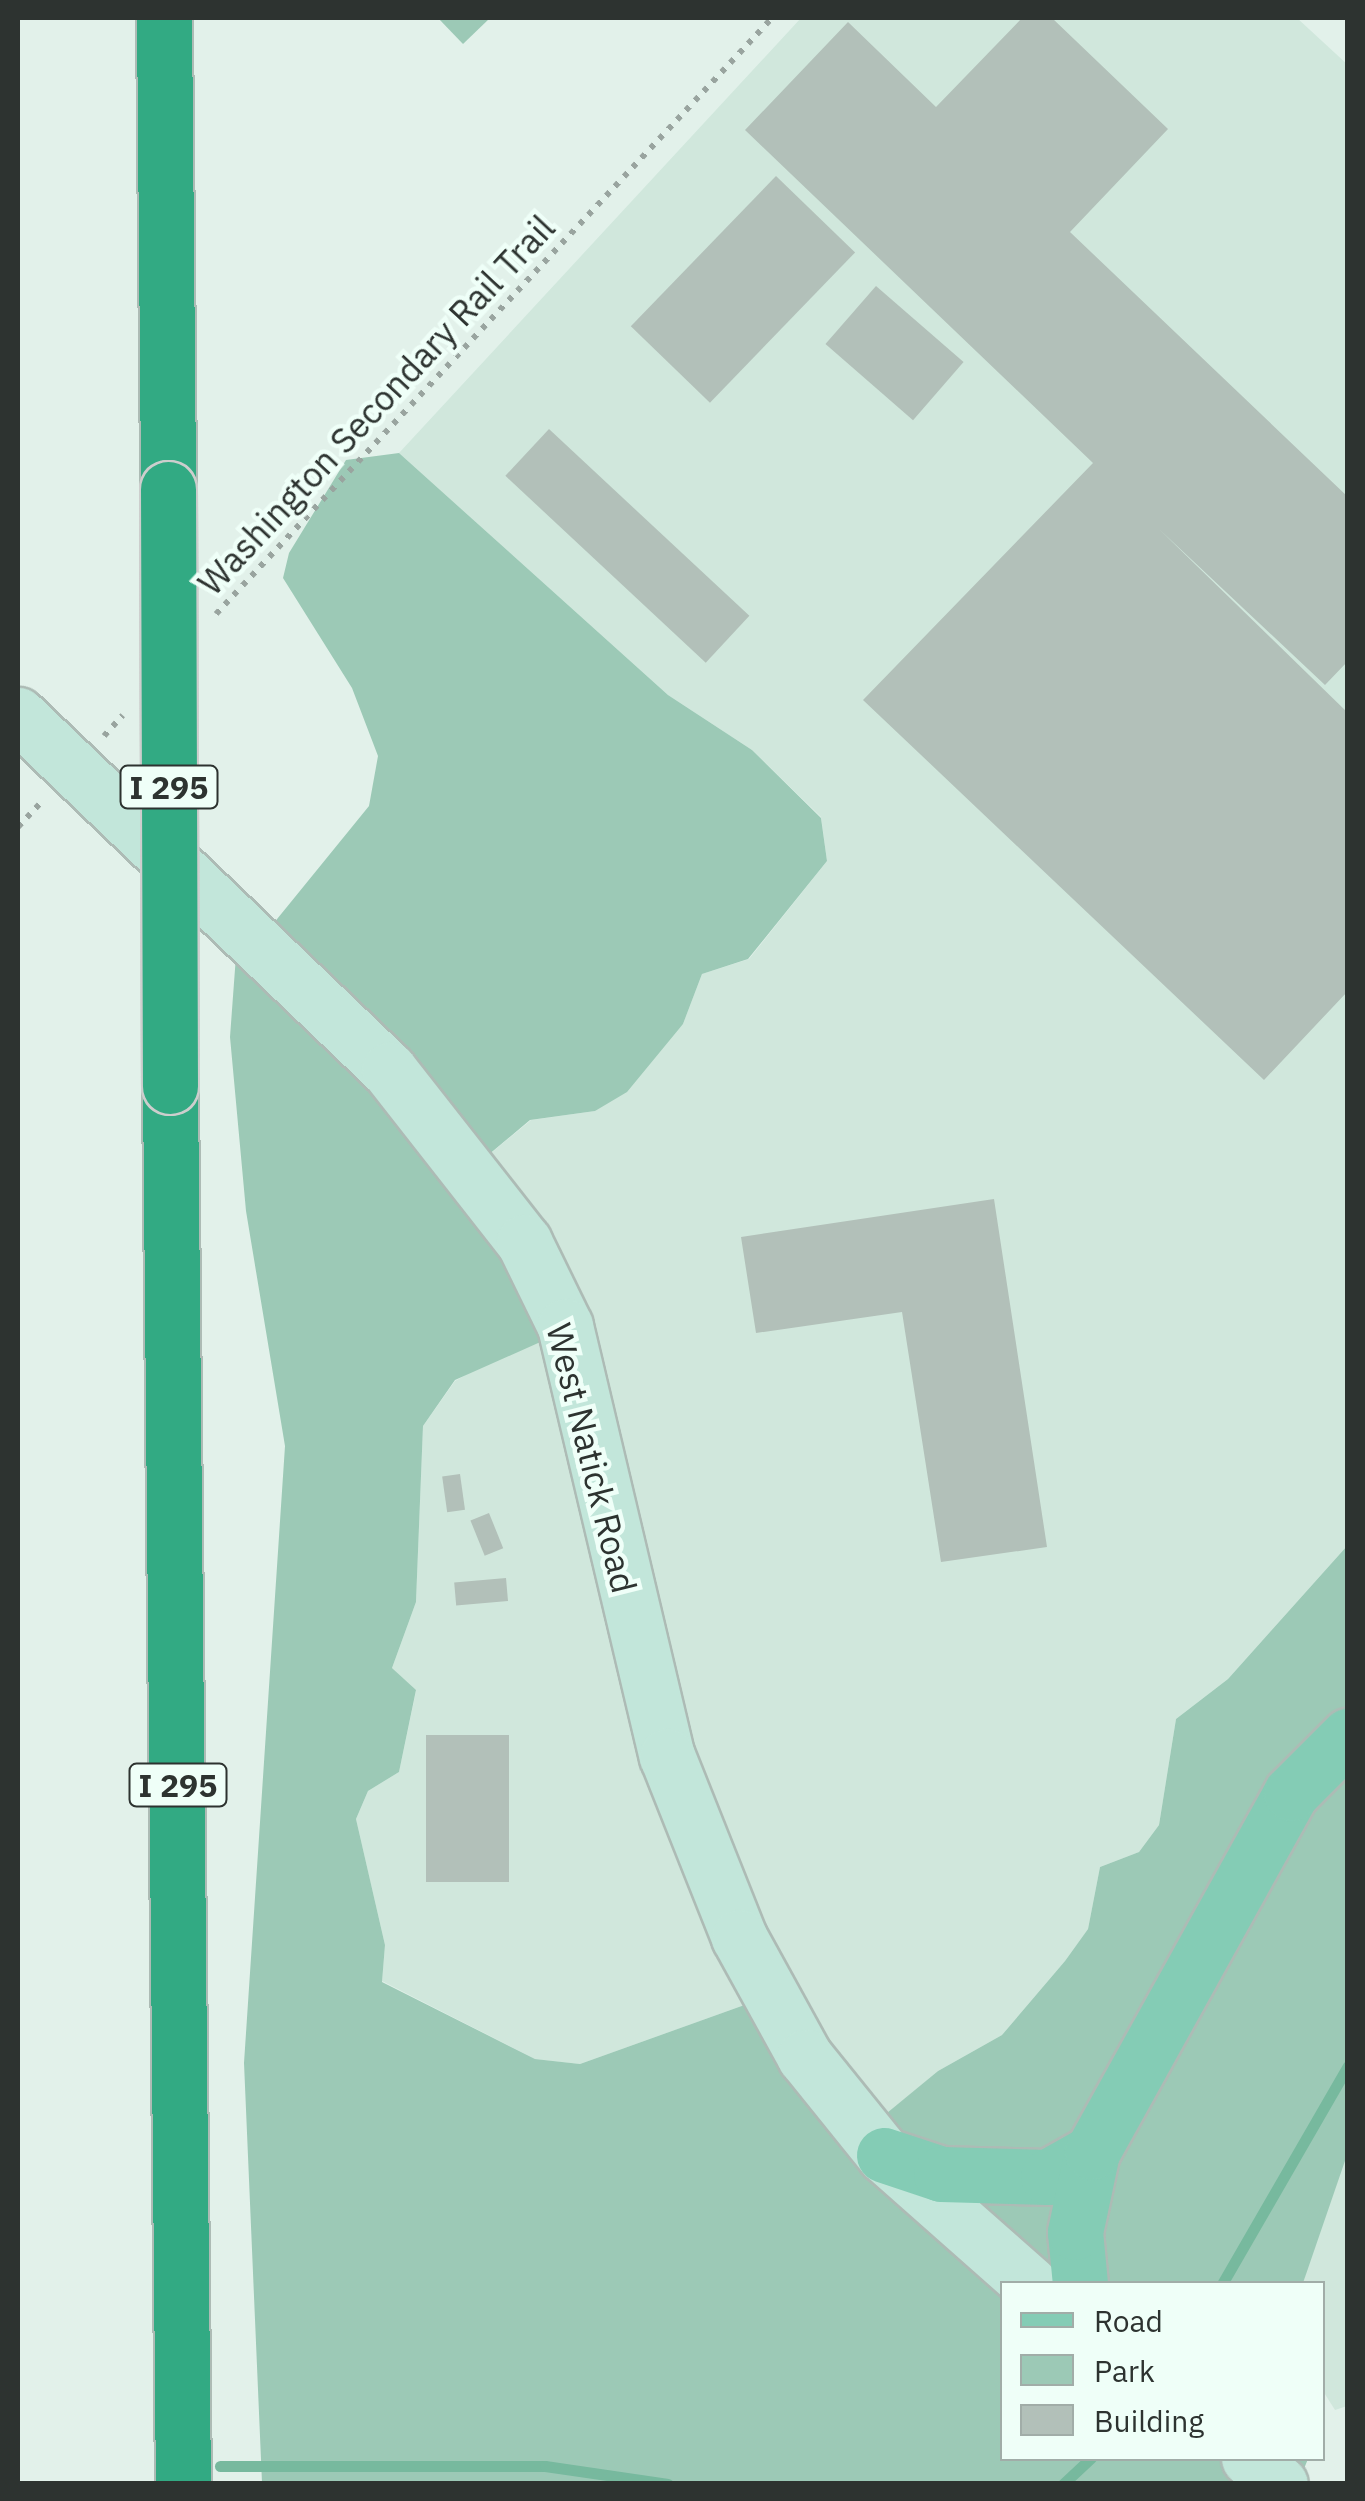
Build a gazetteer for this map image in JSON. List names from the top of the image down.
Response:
{
  "streets": {
    "highway": ["I 295"],
    "street": ["West Natick Road"],
    "path": ["Washington Secondary Rail Trail"]
  },
  "legend": ["Road", "Park", "Building"]
}
